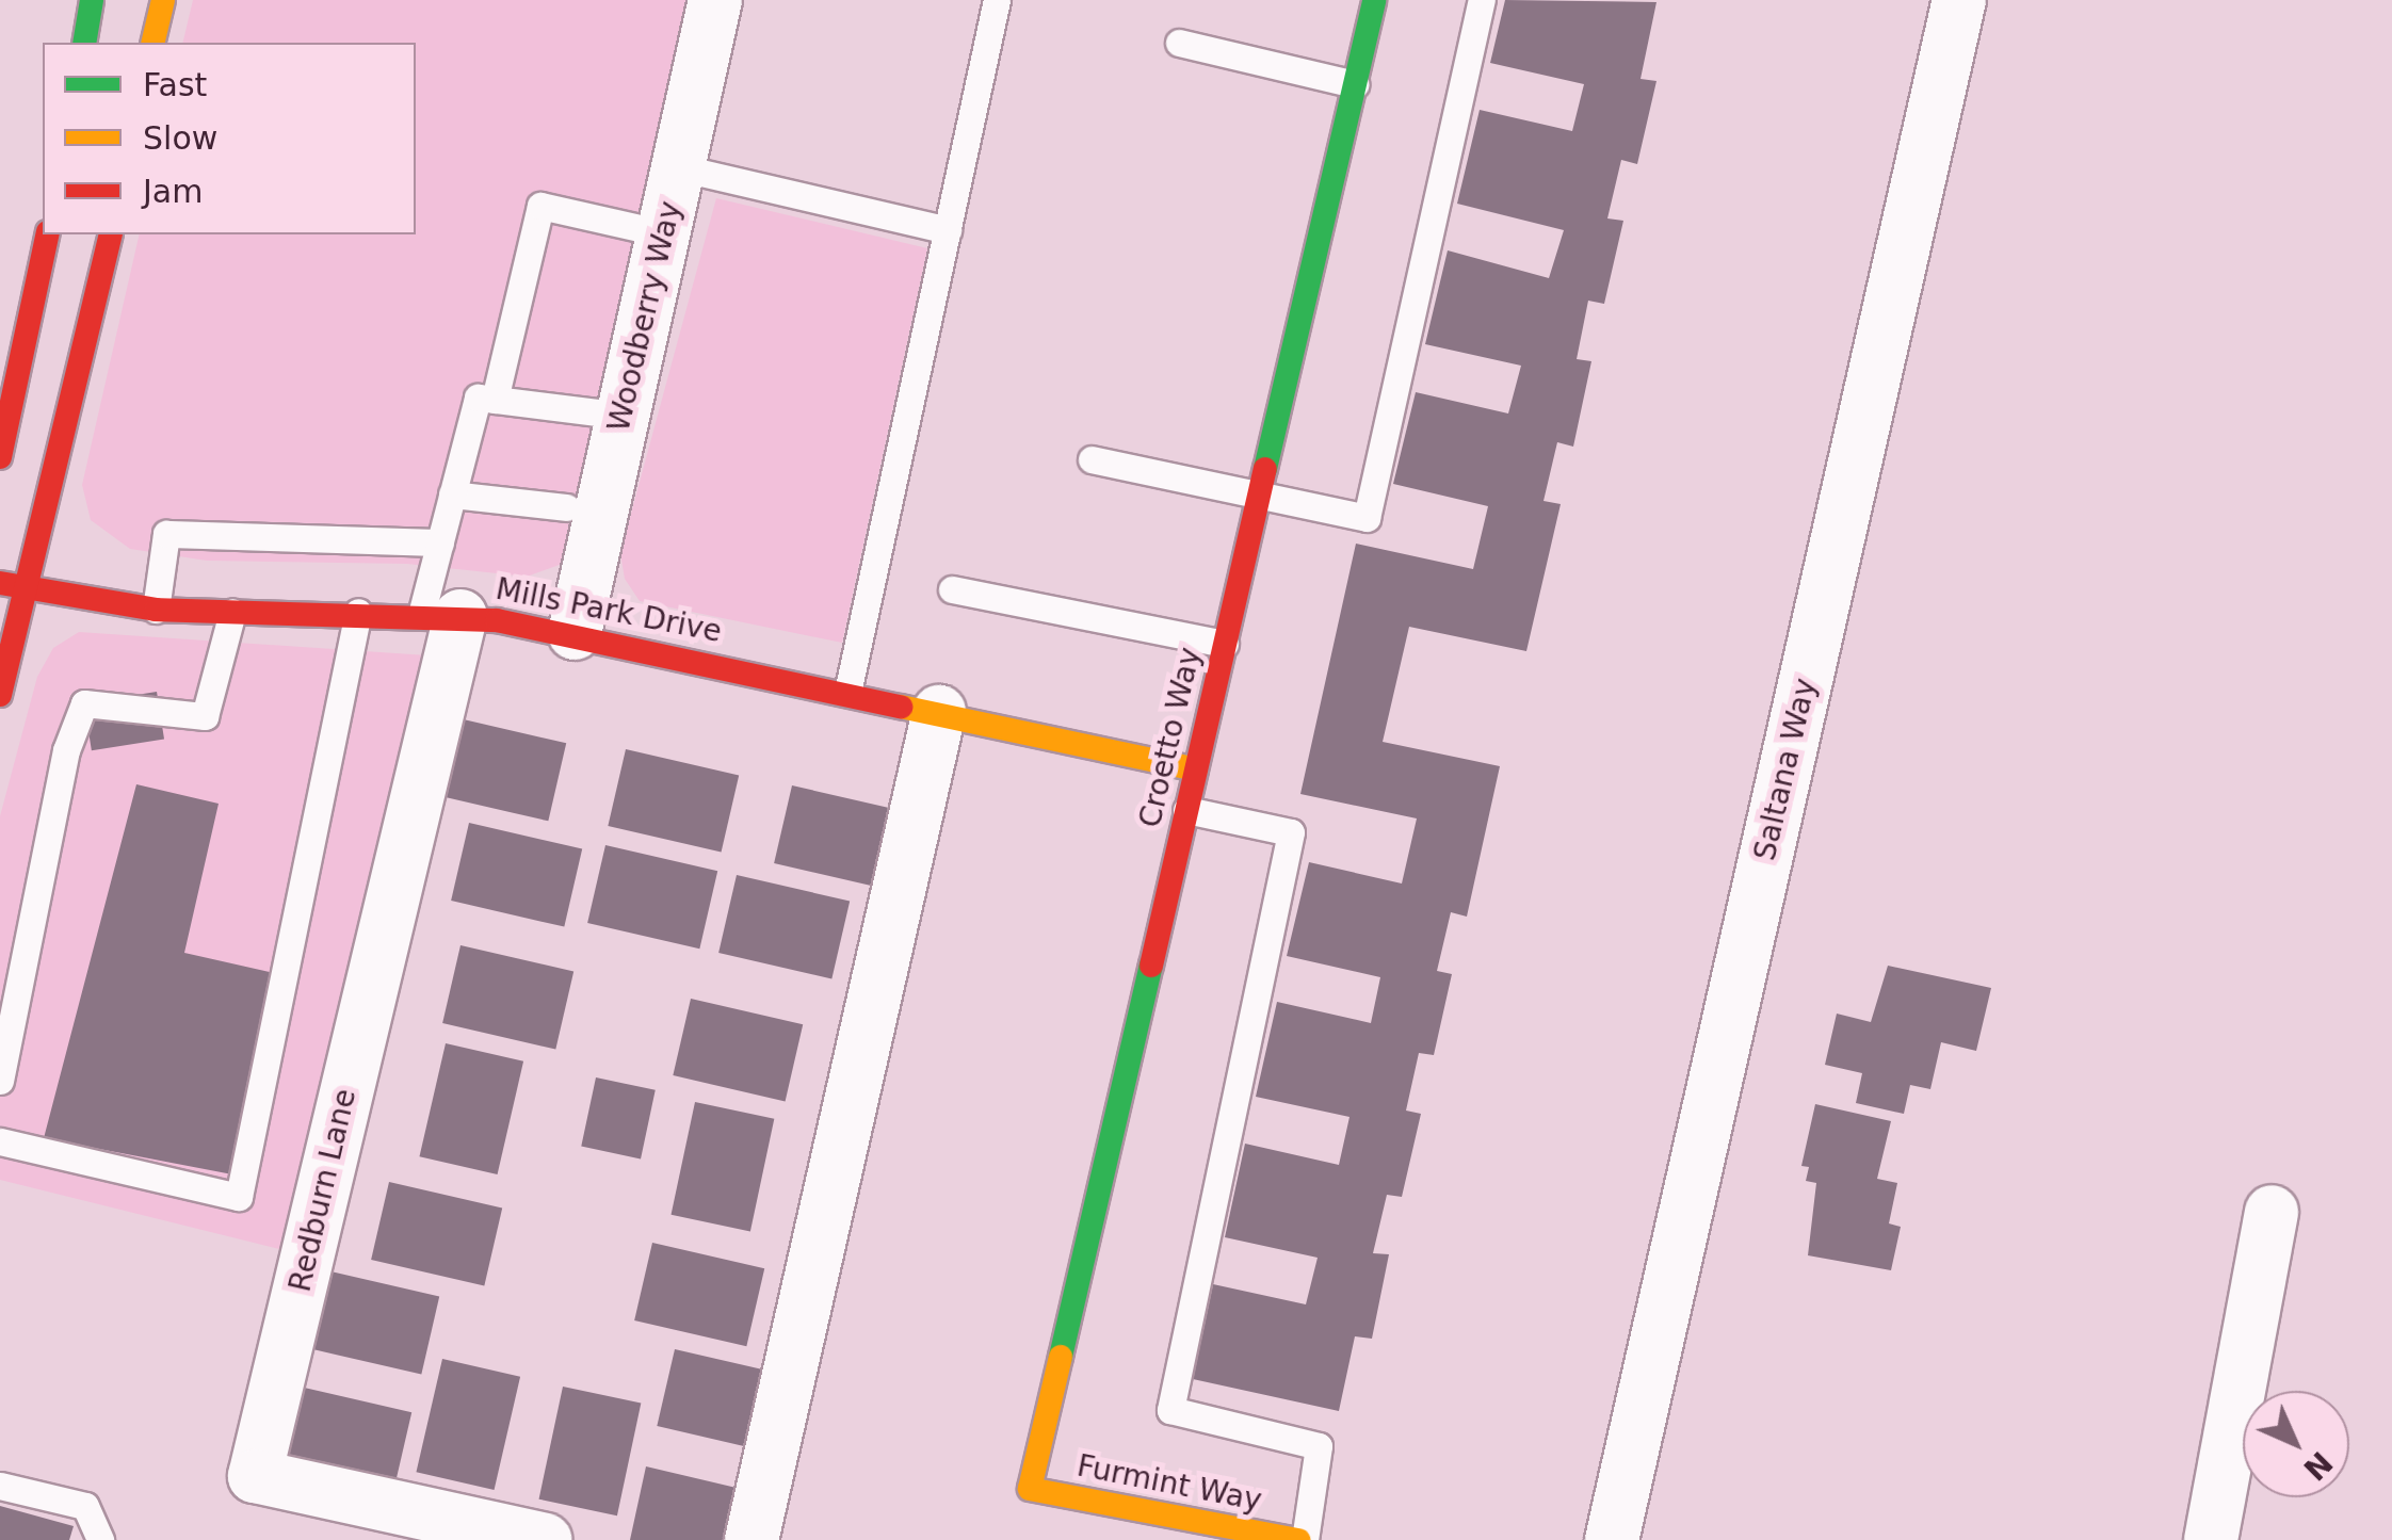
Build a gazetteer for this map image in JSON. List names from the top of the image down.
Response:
{
  "streets": {
    "street": [
      "Woodberry Way",
      "Mills Park Drive",
      "Croetto Way",
      "Saltana Way",
      "Redburn Lane",
      "Furmint Way"
    ]
  },
  "crossings": [
    ["Woodberry Way", "Mills Park Drive"],
    ["Mills Park Drive", "Croetto Way"],
    ["Mills Park Drive", "Redburn Lane"],
    ["Croetto Way", "Furmint Way"]
  ],
  "legend": ["Fast", "Slow", "Jam"],
  "north": "bottom right"
}
